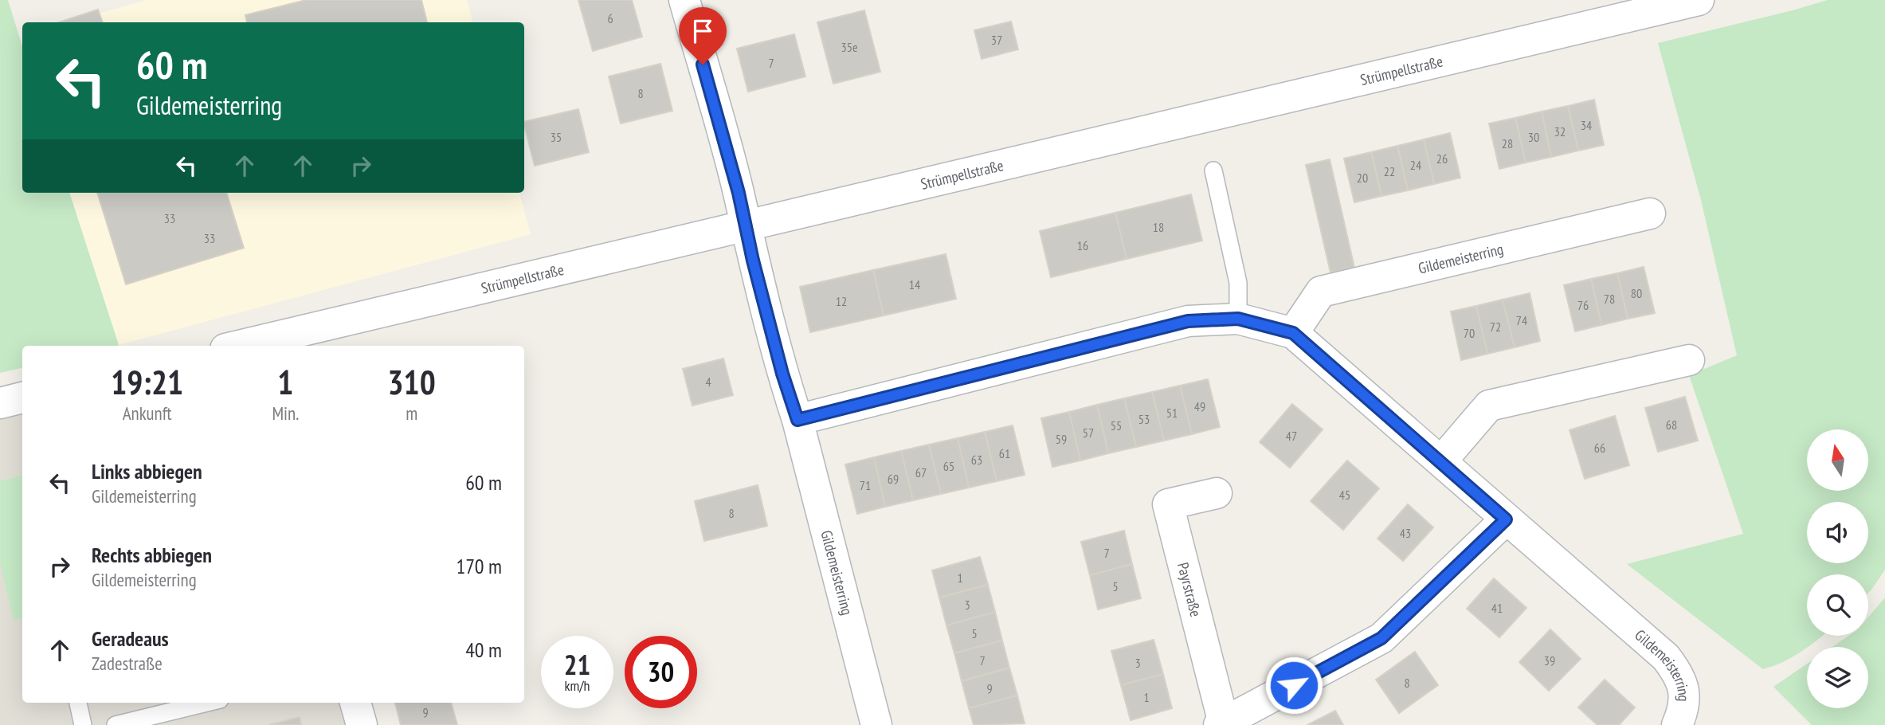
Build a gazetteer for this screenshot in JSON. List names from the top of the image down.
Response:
{
  "streets": {
    "street": ["Strümpellstraße", "Gildemeisterring", "Payrstraße"]
  },
  "crossings": [
    ["Strümpellstraße", "Gildemeisterring"],
    ["Gildemeisterring", "Payrstraße"]
  ],
  "house_numbers": [
    "6",
    "37",
    "35e",
    "7",
    "8",
    "34",
    "32",
    "35",
    "30",
    "28",
    "26",
    "24",
    "22",
    "20",
    "33",
    "18",
    "33",
    "16",
    "14",
    "80",
    "78",
    "12",
    "76",
    "74",
    "72",
    "70",
    "4",
    "49",
    "51",
    "53",
    "68",
    "55",
    "57",
    "47",
    "59",
    "66",
    "61",
    "63",
    "65",
    "67",
    "69",
    "71",
    "45",
    "8",
    "43",
    "7",
    "1",
    "5",
    "3",
    "41",
    "5",
    "7",
    "39",
    "3",
    "8",
    "9",
    "1",
    "9"
  ],
  "north": "top",
  "page": {
    "turn": ["60 m", "Gildemeisterring"],
    "eta": [
      "19:21",
      "Ankunft",
      "1",
      "Min.",
      "310",
      "m"
    ],
    "list": [
      {
        "name": "Links abbiegen",
        "note": "Gildemeisterring",
        "value": "60 m"
      },
      {
        "name": "Rechts abbiegen",
        "note": "Gildemeisterring",
        "value": "170 m"
      },
      {
        "name": "Geradeaus",
        "note": "Zadestraße",
        "value": "40 m"
      }
    ],
    "speed": "21 km/h",
    "limit": "30"
  }
}
